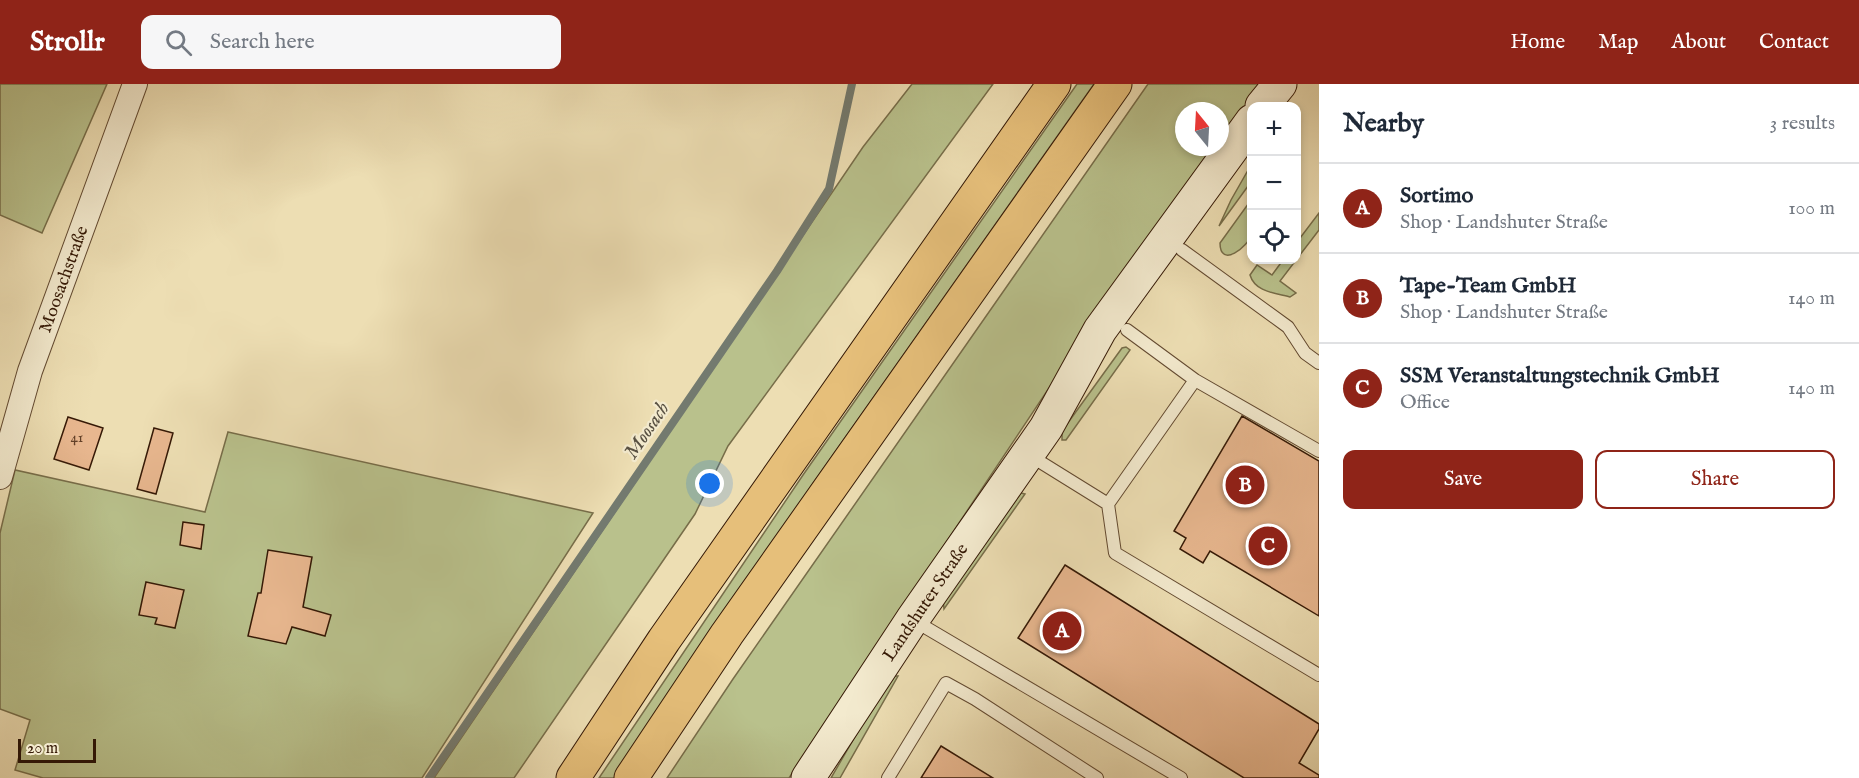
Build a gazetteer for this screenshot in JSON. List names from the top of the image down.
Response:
{
  "streets": {
    "main road": ["Landshuter Straße"],
    "street": ["Moosachstraße"]
  },
  "water": ["Moosach"],
  "house_numbers": ["41"],
  "scale_bar": "20 m",
  "north": "top",
  "page": {
    "header": "Strollr",
    "search": "Search here",
    "nav": [
      "Home",
      "Map",
      "About",
      "Contact"
    ],
    "heading": ["Nearby", "3 results"],
    "map_buttons": ["+", "−"],
    "list": [
      {
        "mark": "A",
        "name": "Sortimo",
        "note": "Shop · Landshuter Straße",
        "value": "100 m"
      },
      {
        "mark": "B",
        "name": "Tape-Team GmbH",
        "note": "Shop · Landshuter Straße",
        "value": "140 m"
      },
      {
        "mark": "C",
        "name": "SSM Veranstaltungstechnik GmbH",
        "note": "Office",
        "value": "140 m"
      }
    ],
    "buttons": ["Save", "Share"],
    "pins": ["B", "C", "A"],
    "scale": "20 m"
  }
}
